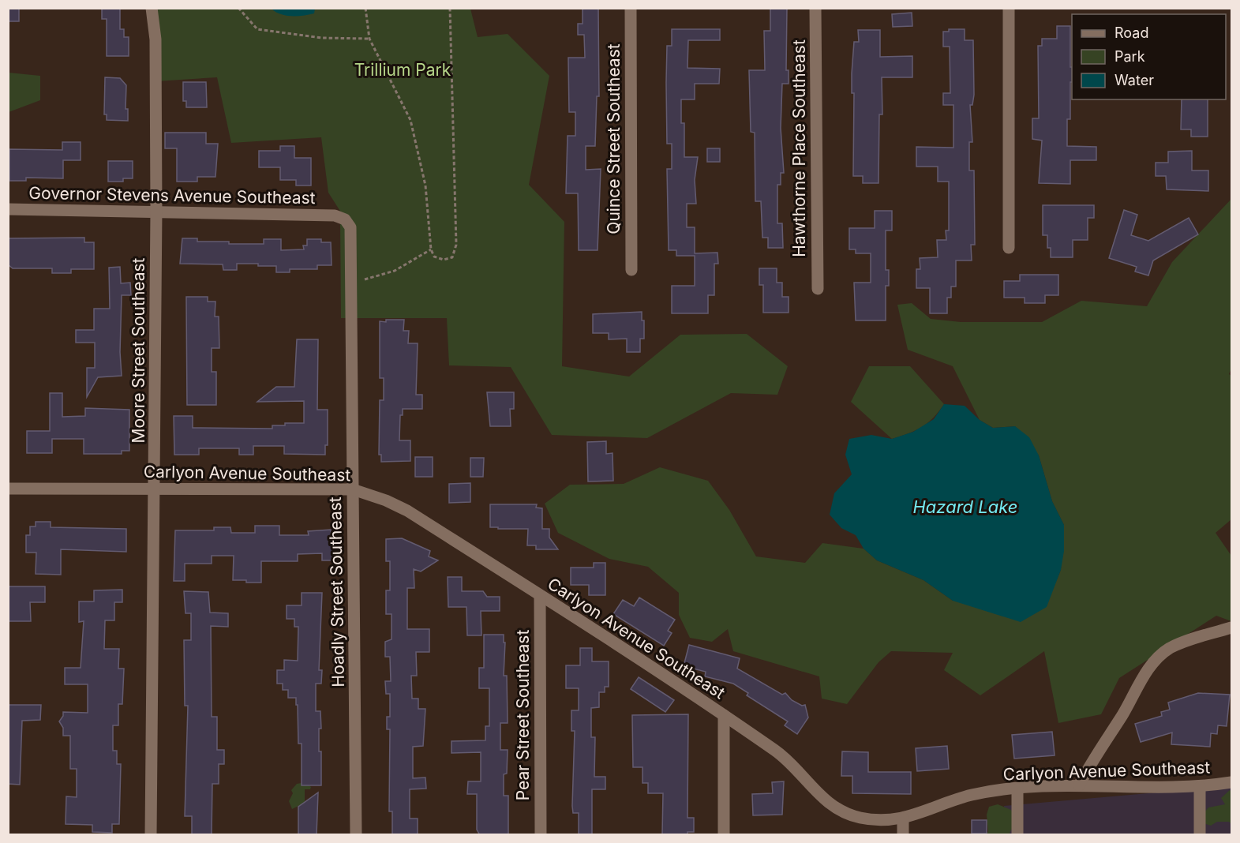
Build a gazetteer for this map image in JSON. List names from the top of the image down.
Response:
{
  "streets": {
    "street": [
      "Quince Street Southeast",
      "Hawthorne Place Southeast",
      "Governor Stevens Avenue Southeast",
      "Moore Street Southeast",
      "Carlyon Avenue Southeast",
      "Hoadly Street Southeast",
      "Pear Street Southeast"
    ]
  },
  "crossings": [
    ["Governor Stevens Avenue Southeast", "Moore Street Southeast"],
    ["Governor Stevens Avenue Southeast", "Hoadly Street Southeast"],
    ["Moore Street Southeast", "Carlyon Avenue Southeast"],
    ["Carlyon Avenue Southeast", "Hoadly Street Southeast"],
    ["Carlyon Avenue Southeast", "Pear Street Southeast"]
  ],
  "water": ["Hazard Lake"],
  "parks": ["Trillium Park"],
  "legend": ["Road", "Park", "Water"]
}
